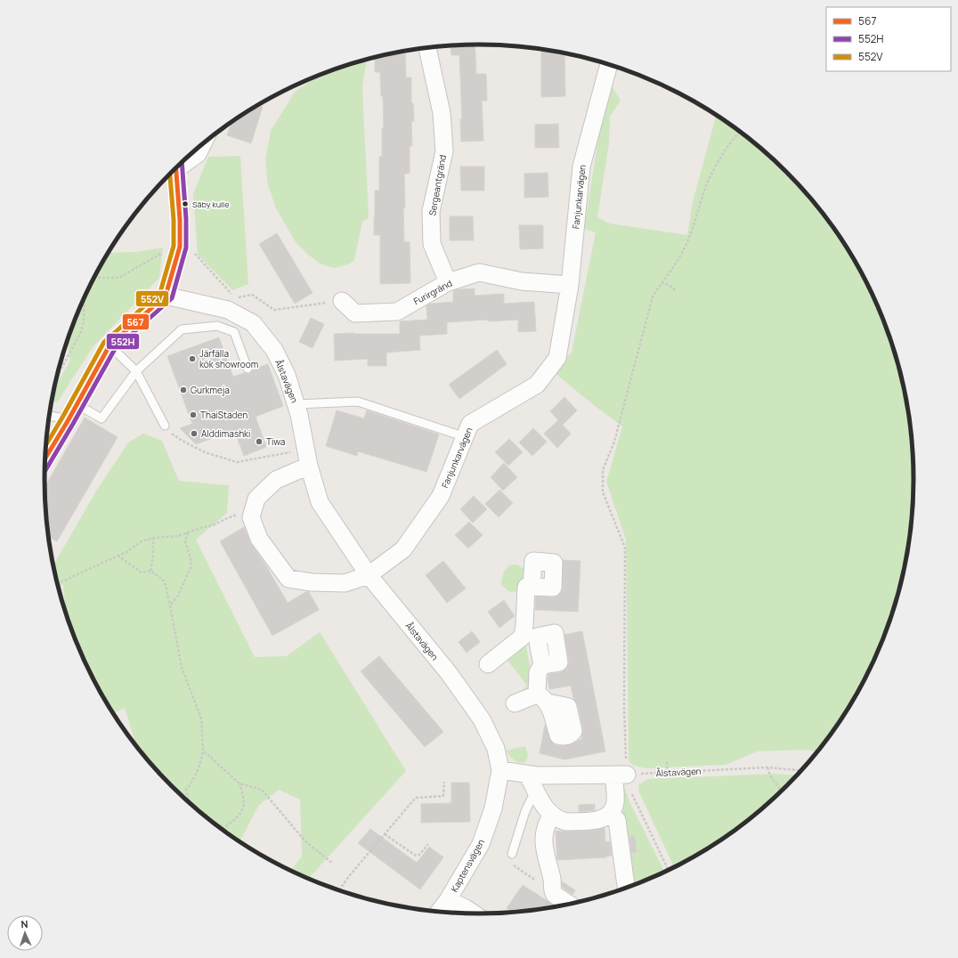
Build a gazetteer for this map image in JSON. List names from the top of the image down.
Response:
{
  "streets": {
    "street": [
      "Sergeantgränd",
      "Fanjunkarvägen",
      "Furirgränd",
      "Ålstavägen",
      "Kaptensvägen"
    ]
  },
  "crossings": [
    ["Sergeantgränd", "Furirgränd"],
    ["Fanjunkarvägen", "Furirgränd"],
    ["Fanjunkarvägen", "Ålstavägen"],
    ["Ålstavägen", "Kaptensvägen"]
  ],
  "places": [
    "Säby kulle",
    "Järfälla kök showroom",
    "Gurkmeja",
    "ThaiStaden",
    "Alddimashki",
    "Tiwa"
  ],
  "lines": ["transit line 552H", "transit line 567", "transit line 552V"],
  "legend": ["567", "552H", "552V"],
  "north": "top"
}
